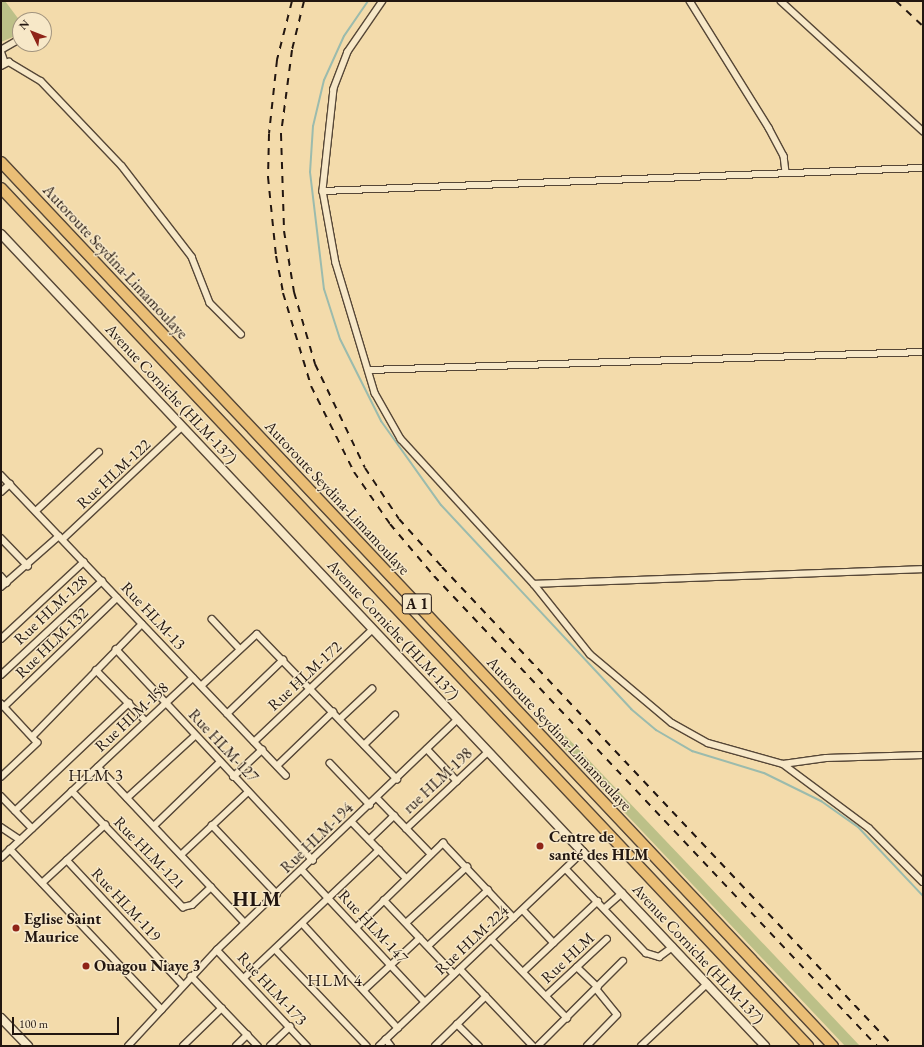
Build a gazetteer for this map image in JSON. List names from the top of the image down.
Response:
{
  "streets": {
    "highway": ["Autoroute Seydina-Limamoulaye", "A 1"],
    "street": [
      "Avenue Corniche (HLM-137)",
      "Rue HLM-122",
      "Rue HLM-128",
      "Rue HLM-13",
      "Rue HLM-132",
      "Rue HLM-172",
      "Rue HLM-158",
      "Rue HLM-127",
      "rue HLM-198",
      "Rue HLM-194",
      "Rue HLM-121",
      "Rue HLM-119",
      "Rue HLM-147",
      "Rue HLM-224",
      "Rue HLM",
      "Rue HLM-173"
    ]
  },
  "crossings": [
    ["Avenue Corniche (HLM-137)", "Rue HLM-122"],
    ["Avenue Corniche (HLM-137)", "Rue HLM-172"],
    ["Avenue Corniche (HLM-137)", "rue HLM-198"],
    ["Avenue Corniche (HLM-137)", "Rue HLM-194"],
    ["Avenue Corniche (HLM-137)", "Rue HLM-224"],
    ["Rue HLM-122", "Rue HLM-13"],
    ["Rue HLM-128", "Rue HLM-13"],
    ["Rue HLM-13", "Rue HLM-132"],
    ["Rue HLM-13", "Rue HLM-172"],
    ["Rue HLM-13", "Rue HLM-158"],
    ["Rue HLM-158", "Rue HLM-127"],
    ["Rue HLM-158", "Rue HLM-121"],
    ["Rue HLM-127", "Rue HLM-194"],
    ["Rue HLM-194", "Rue HLM-119"],
    ["Rue HLM-194", "Rue HLM-147"],
    ["Rue HLM-194", "Rue HLM-173"],
    ["Rue HLM-147", "Rue HLM-224"]
  ],
  "districts": ["HLM 3", "HLM", "HLM 4"],
  "places": ["Centre de santé des HLM", "Eglise Saint Maurice", "Ouagou Niaye 3"],
  "scale_bar": "100 m",
  "north": "top left"
}
